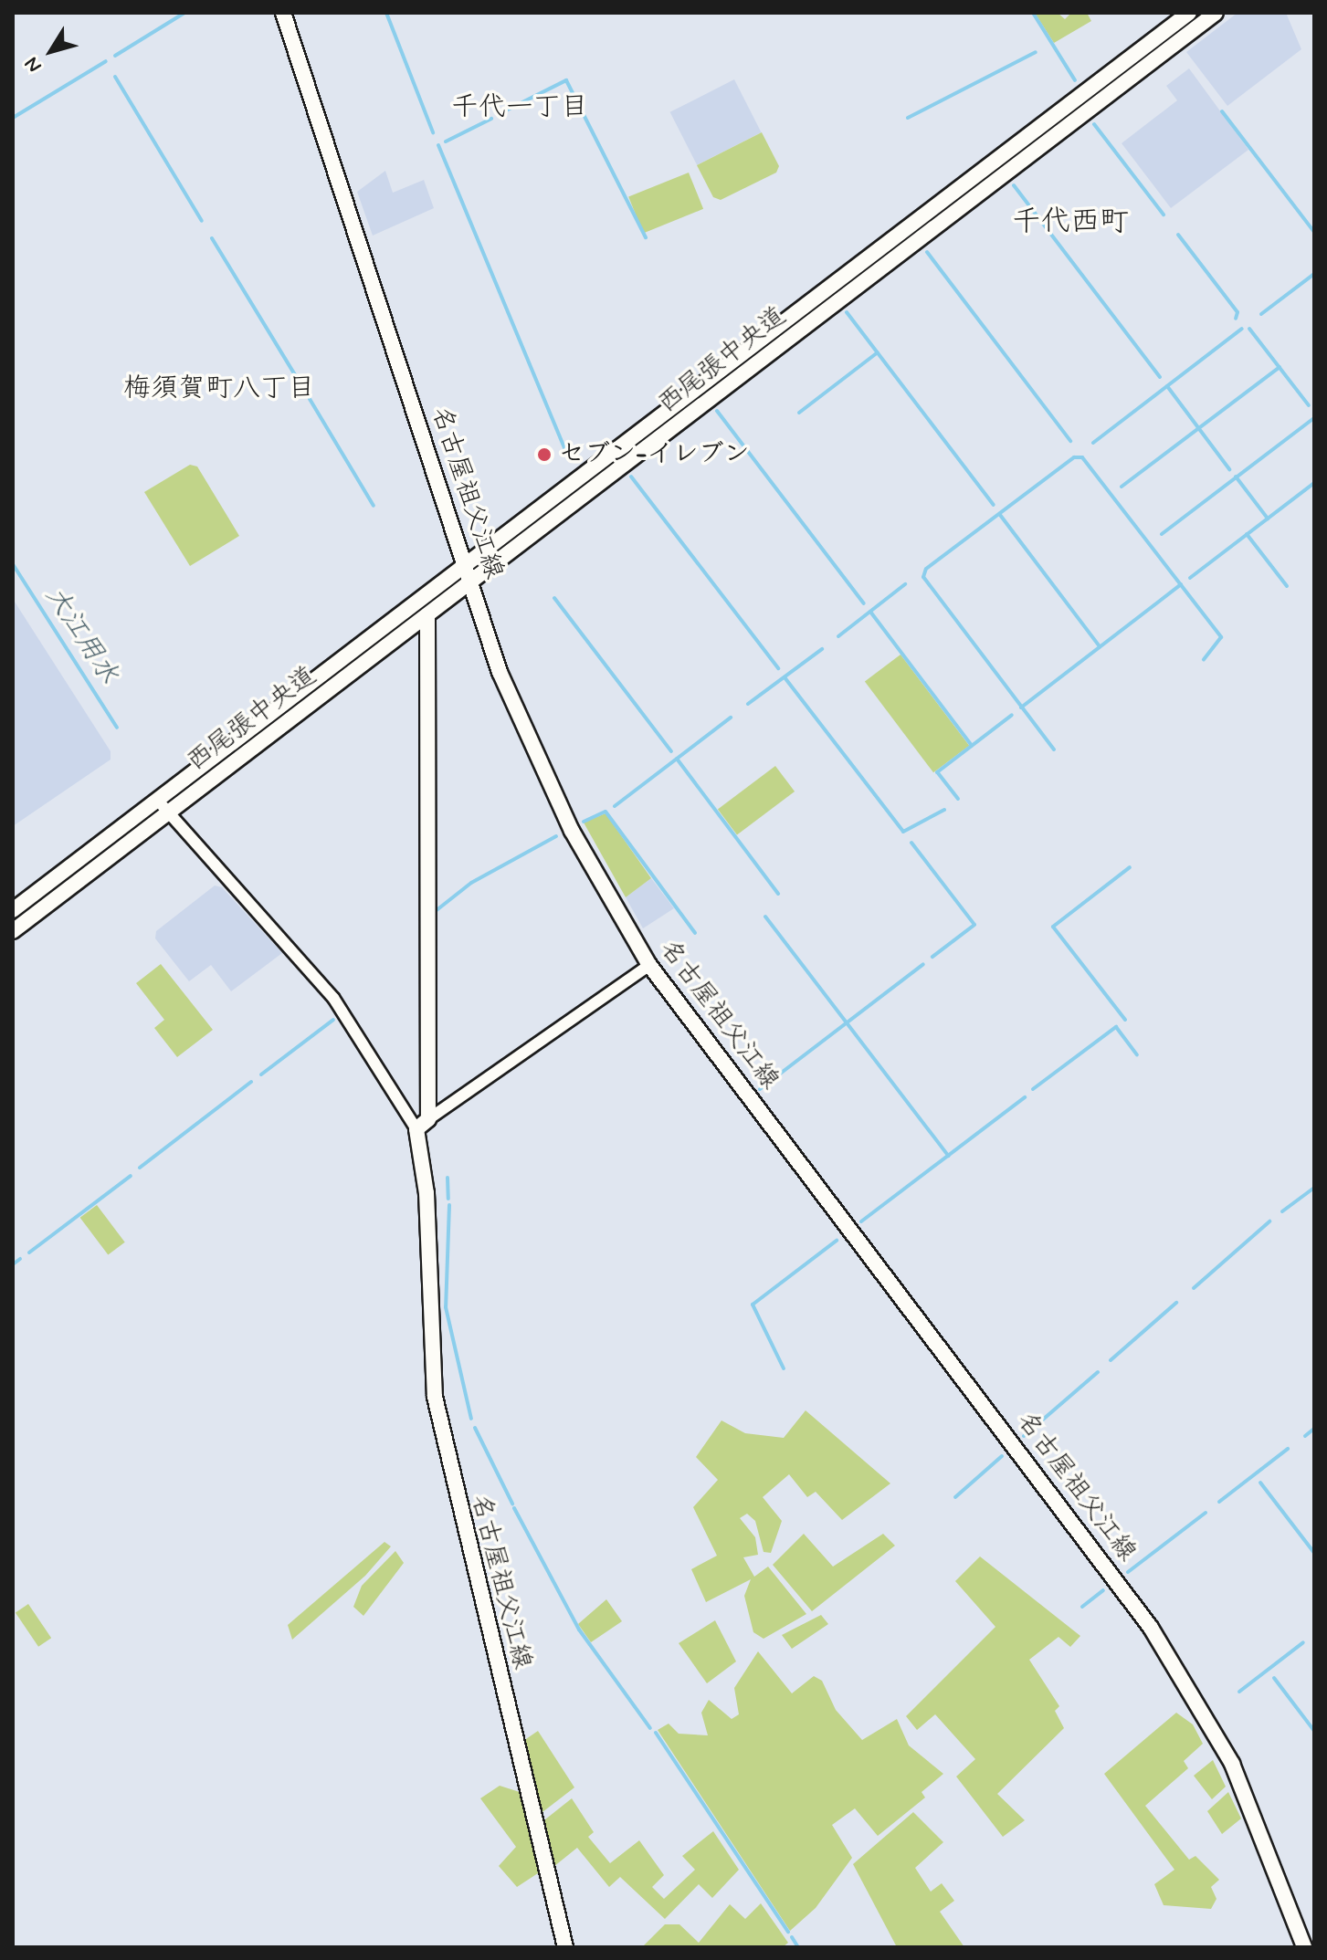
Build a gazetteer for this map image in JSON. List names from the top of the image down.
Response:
{
  "streets": {
    "main road": ["西尾張中央道", "名古屋祖父江線"]
  },
  "crossings": [
    ["西尾張中央道", "名古屋祖父江線"]
  ],
  "districts": ["千代一丁目", "千代西町", "梅須賀町八丁目"],
  "water": ["大江用水"],
  "places": ["セブン-イレブン"],
  "north": "bottom left"
}
